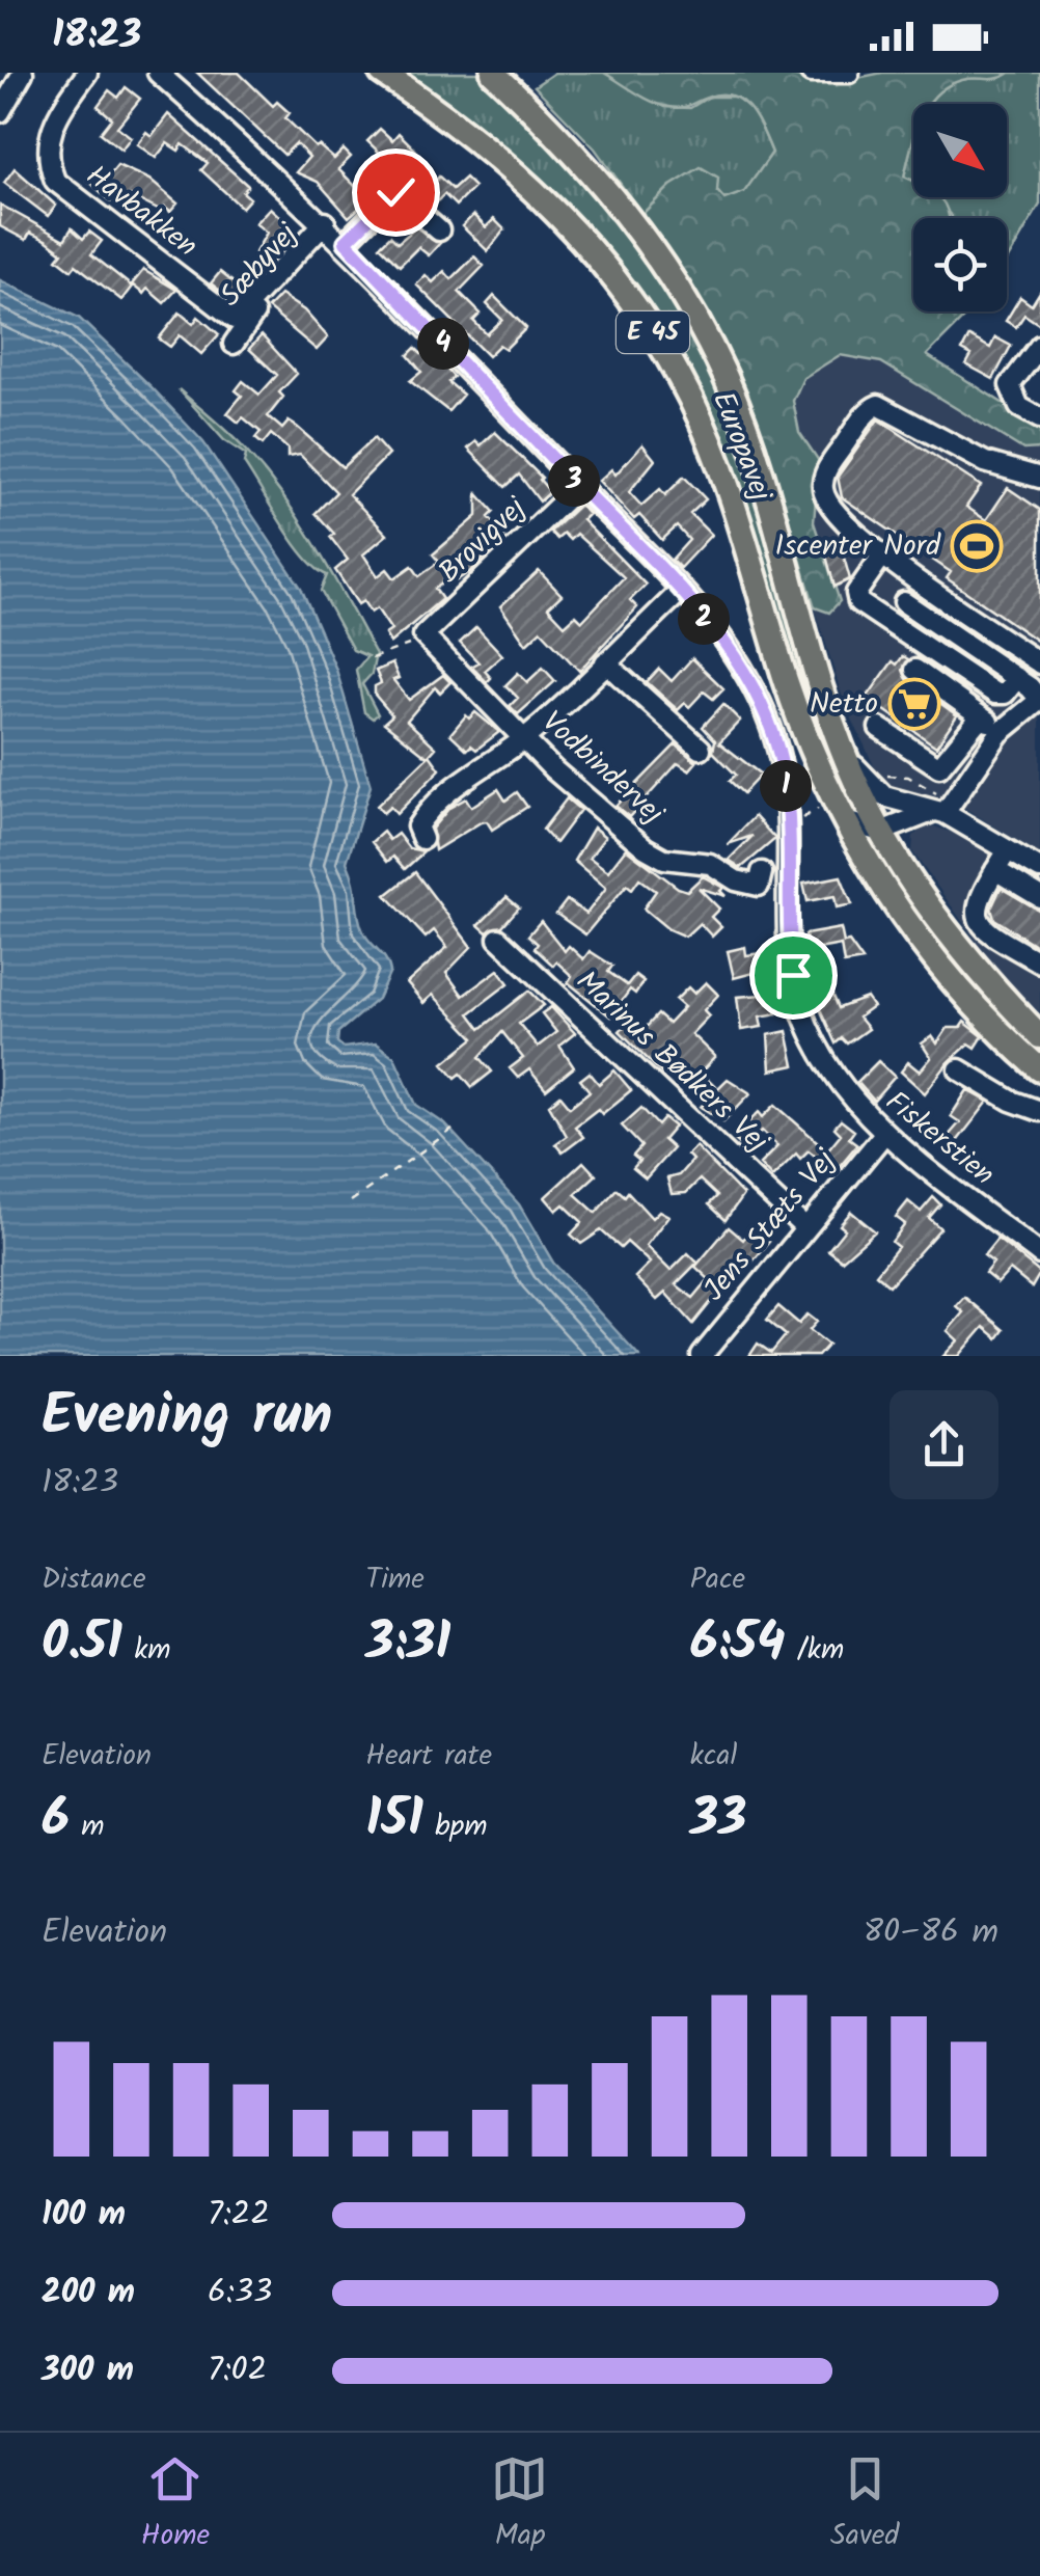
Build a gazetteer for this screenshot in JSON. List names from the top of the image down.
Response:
{
  "streets": {
    "main road": ["E 45", "Europavej"],
    "street": [
      "Havbakken",
      "Sæbyvej",
      "Brovigvej",
      "Vodbindervej",
      "Marinus Bødkers Vej",
      "Fiskerstien",
      "Jens Stæts Vej"
    ]
  },
  "crossings": [
    ["Havbakken", "Sæbyvej"],
    ["Sæbyvej", "Brovigvej"],
    ["Sæbyvej", "Fiskerstien"],
    ["Brovigvej", "Vodbindervej"],
    ["Marinus Bødkers Vej", "Jens Stæts Vej"],
    ["Fiskerstien", "Jens Stæts Vej"]
  ],
  "places": {
    "sports": ["Iscenter Nord"],
    "supermarket": ["Netto"]
  },
  "north": "bottom right",
  "page": {
    "status": "18:23",
    "pins": [
      "4",
      "3",
      "2",
      "1"
    ],
    "heading": ["Evening run", "18:23"],
    "stats": [
      ["Distance", "0.51 km"],
      ["Time", "3:31"],
      ["Pace", "6:54 /km"],
      ["Elevation", "6 m"],
      ["Heart rate", "151 bpm"],
      ["kcal", "33"]
    ],
    "chart": ["Elevation", "80–86 m"],
    "list": [
      {
        "name": "100 m",
        "note": "7:22"
      },
      {
        "name": "200 m",
        "note": "6:33"
      },
      {
        "name": "300 m",
        "note": "7:02"
      }
    ],
    "tabs": ["Home", "Map", "Saved"]
  }
}
